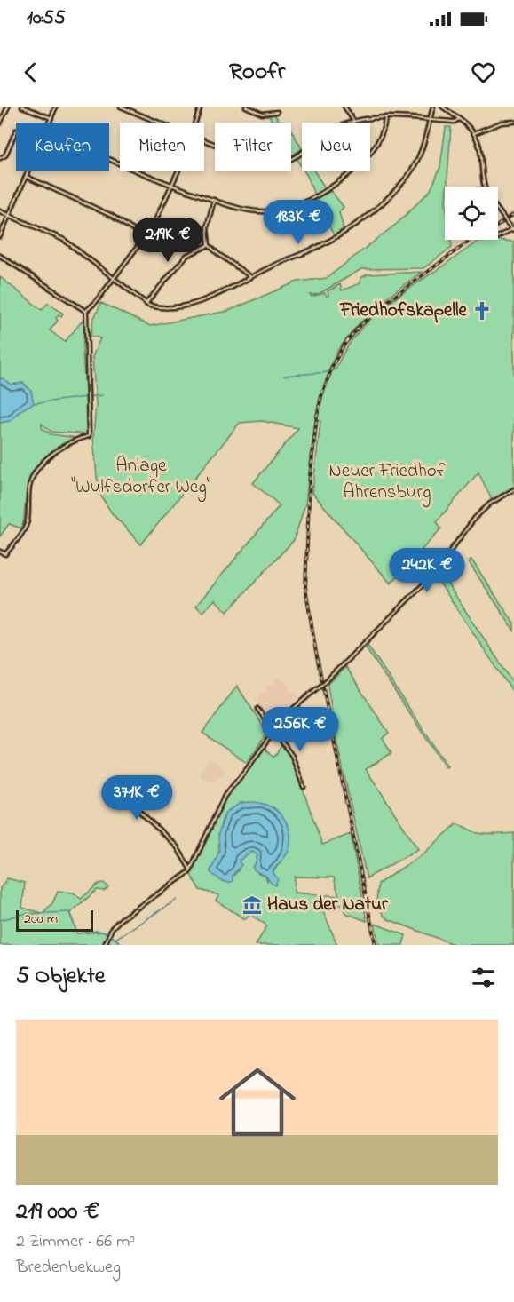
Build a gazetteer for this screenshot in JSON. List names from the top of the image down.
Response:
{
  "parks": ["Anlage \"Wulfsdorfer Weg\"", "Neuer Friedhof Ahrensburg"],
  "places": {
    "church": ["Friedhofskapelle"],
    "museum": ["Haus der Natur"]
  },
  "scale_bar": "200 m",
  "page": {
    "status": "10:55",
    "header": "Roofr",
    "chip": [
      "Kaufen",
      "Mieten",
      "Filter",
      "Neu"
    ],
    "price": [
      "183K €",
      "219K €",
      "242K €",
      "256K €",
      "371K €"
    ],
    "scale": "200 m",
    "heading": "5 Objekte",
    "list": [
      {
        "name": "219 000 €",
        "note": "2 Zimmer · 66 m² · Bredenbekweg"
      }
    ]
  }
}
